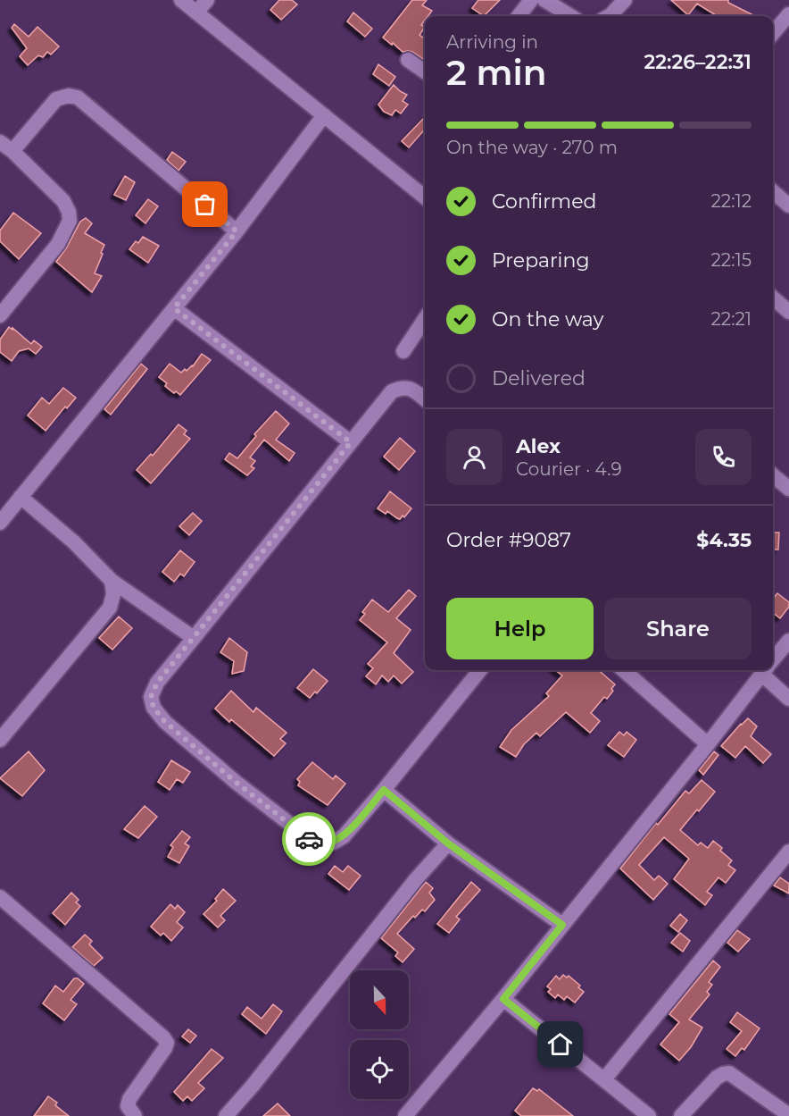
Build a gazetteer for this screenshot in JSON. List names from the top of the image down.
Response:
{
  "north": "bottom",
  "page": {
    "heading": ["2 min", "Arriving in", "22:26–22:31"],
    "panel": [
      "Alex",
      "Courier · 4.9",
      "Order #9087",
      "$4.35"
    ],
    "bar": "On the way · 270 m",
    "list": [
      ["Confirmed", "22:12"],
      ["Preparing", "22:15"],
      ["On the way", "22:21"],
      "Delivered"
    ],
    "buttons": ["Help", "Share"]
  }
}
